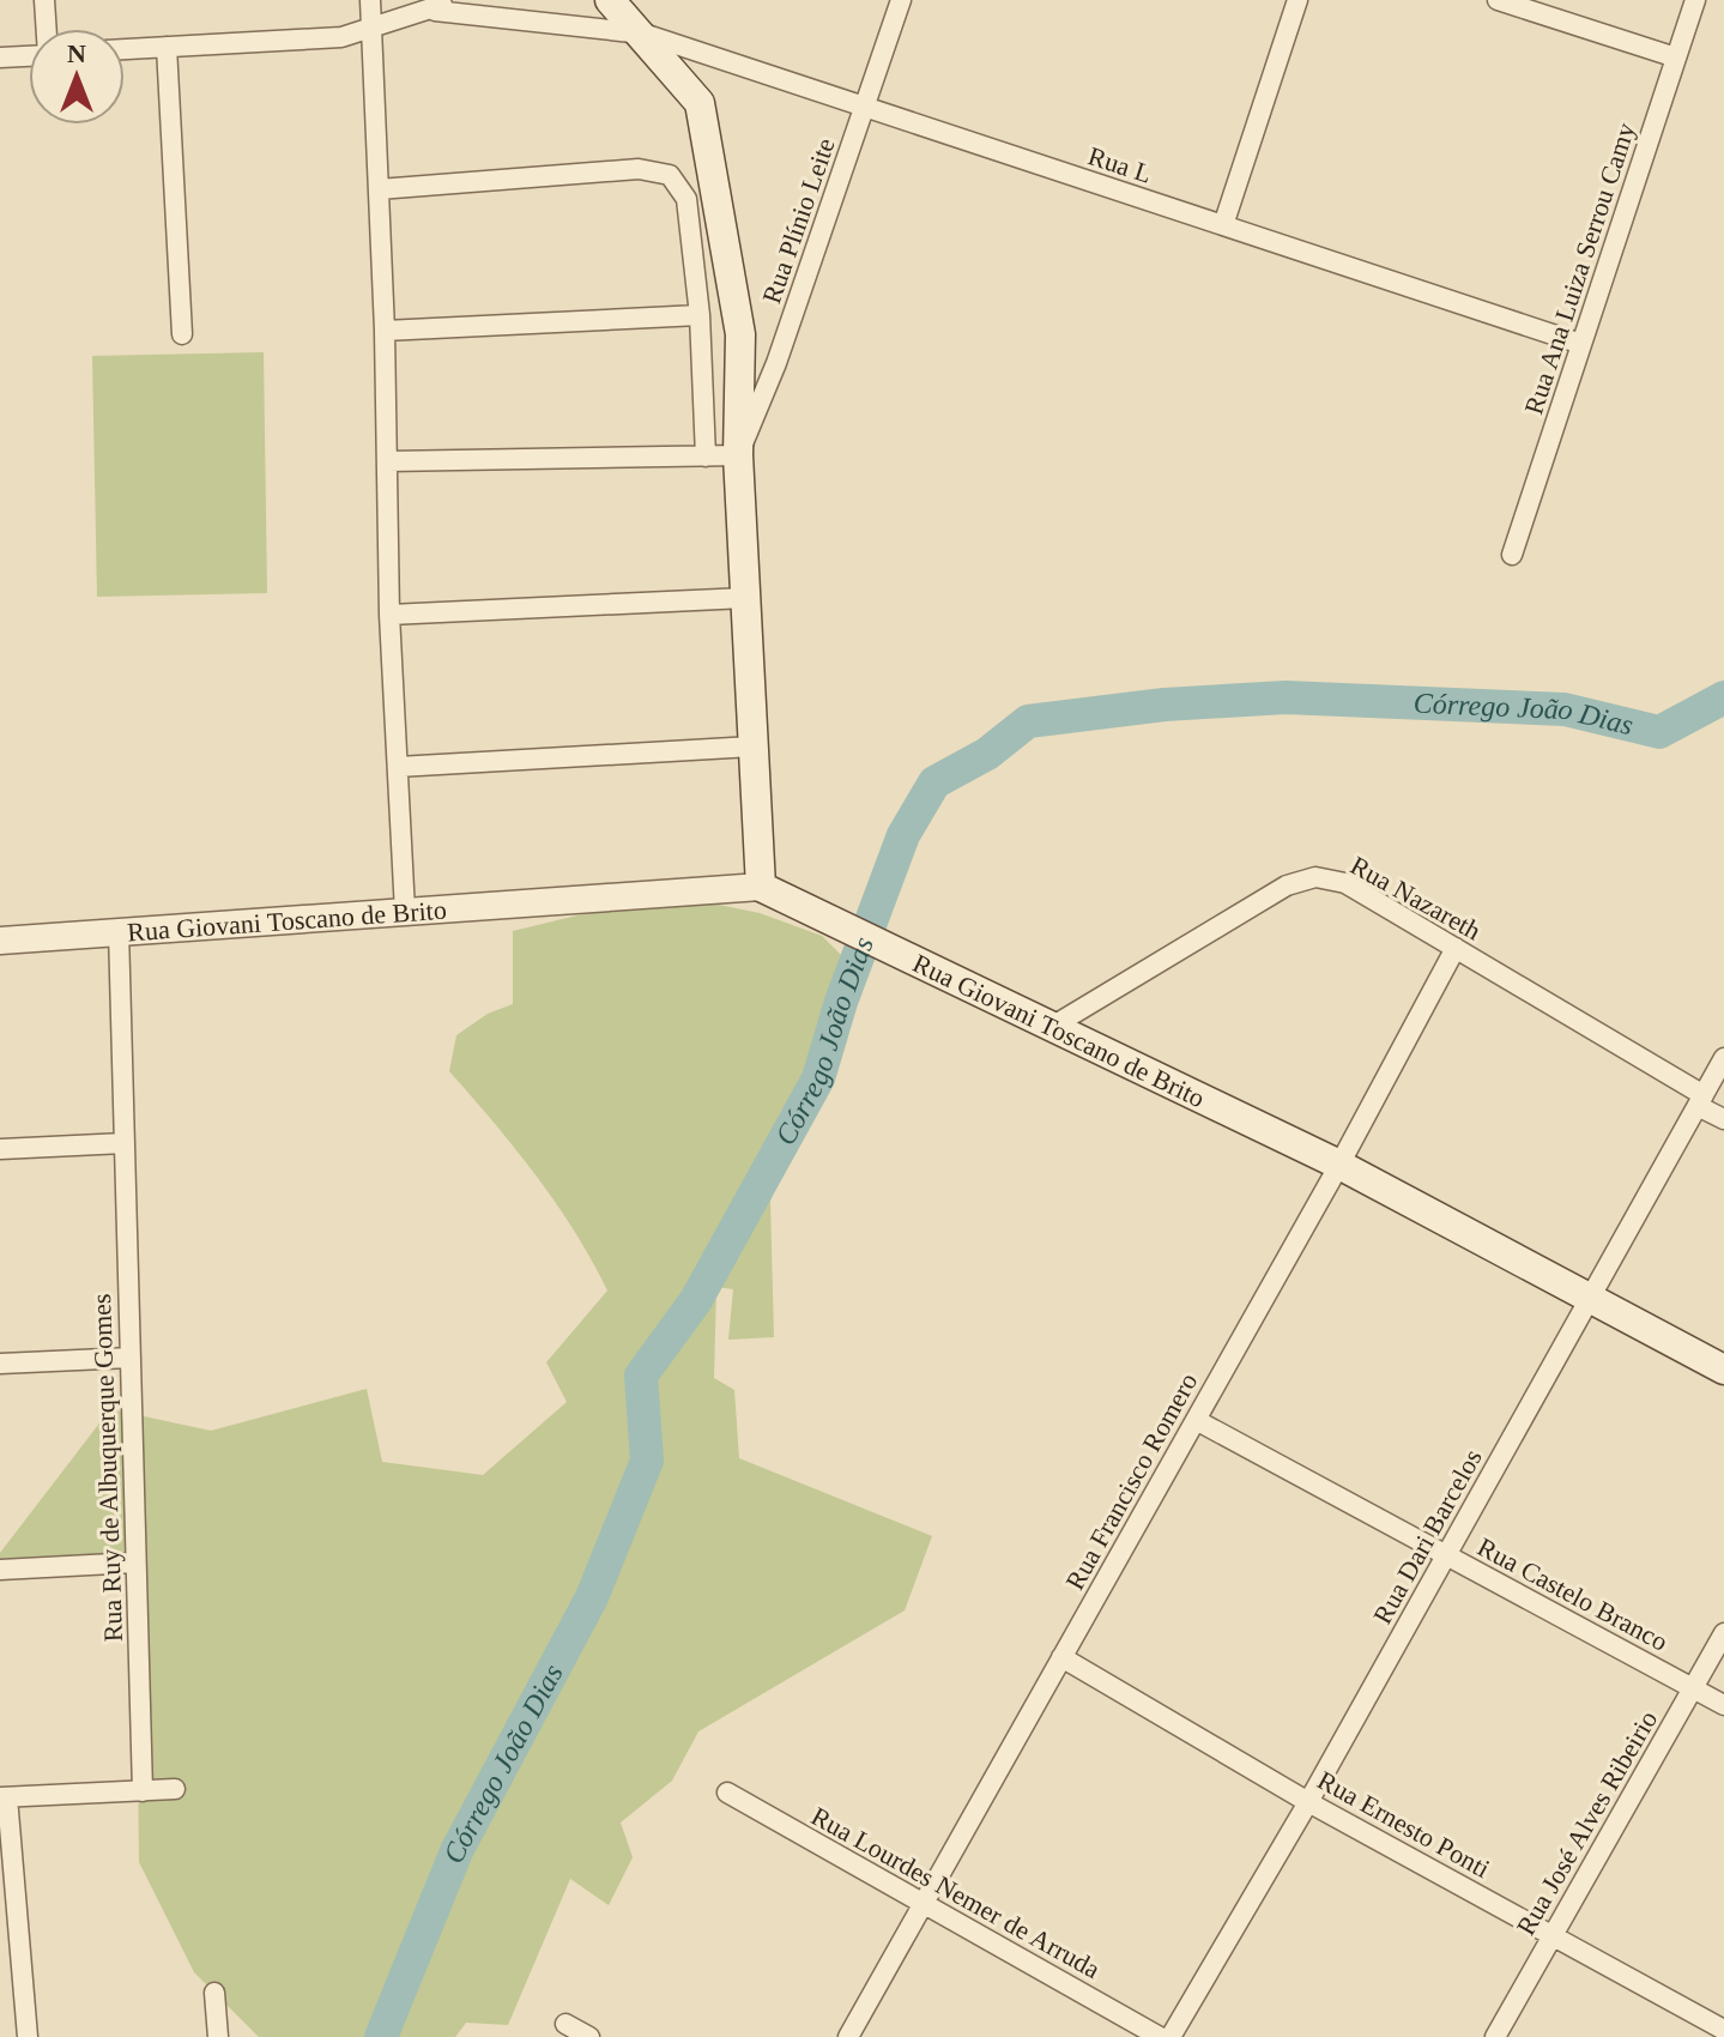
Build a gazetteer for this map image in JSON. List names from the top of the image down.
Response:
{
  "streets": {
    "main road": ["Rua Giovani Toscano de Brito"],
    "street": [
      "Rua L",
      "Rua Plínio Leite",
      "Rua Ana Luiza Serrou Camy",
      "Rua Nazareth",
      "Rua Ruy de Albuquerque Gomes",
      "Rua Francisco Romero",
      "Rua Dari Barcelos",
      "Rua Castelo Branco",
      "Rua José Alves Ribeirio",
      "Rua Ernesto Ponti",
      "Rua Lourdes Nemer de Arruda"
    ]
  },
  "crossings": [
    ["Rua L", "Rua Plínio Leite"],
    ["Rua L", "Rua Ana Luiza Serrou Camy"],
    ["Rua Nazareth", "Rua Giovani Toscano de Brito"],
    ["Rua Nazareth", "Rua Francisco Romero"],
    ["Rua Nazareth", "Rua Dari Barcelos"],
    ["Rua Giovani Toscano de Brito", "Rua Ruy de Albuquerque Gomes"],
    ["Rua Giovani Toscano de Brito", "Rua Francisco Romero"],
    ["Rua Giovani Toscano de Brito", "Rua Dari Barcelos"],
    ["Rua Francisco Romero", "Rua Castelo Branco"],
    ["Rua Francisco Romero", "Rua Ernesto Ponti"],
    ["Rua Francisco Romero", "Rua Lourdes Nemer de Arruda"],
    ["Rua Dari Barcelos", "Rua Castelo Branco"],
    ["Rua Dari Barcelos", "Rua Ernesto Ponti"],
    ["Rua Castelo Branco", "Rua José Alves Ribeirio"],
    ["Rua José Alves Ribeirio", "Rua Ernesto Ponti"]
  ],
  "water": ["Córrego João Dias"],
  "north": "top"
}
